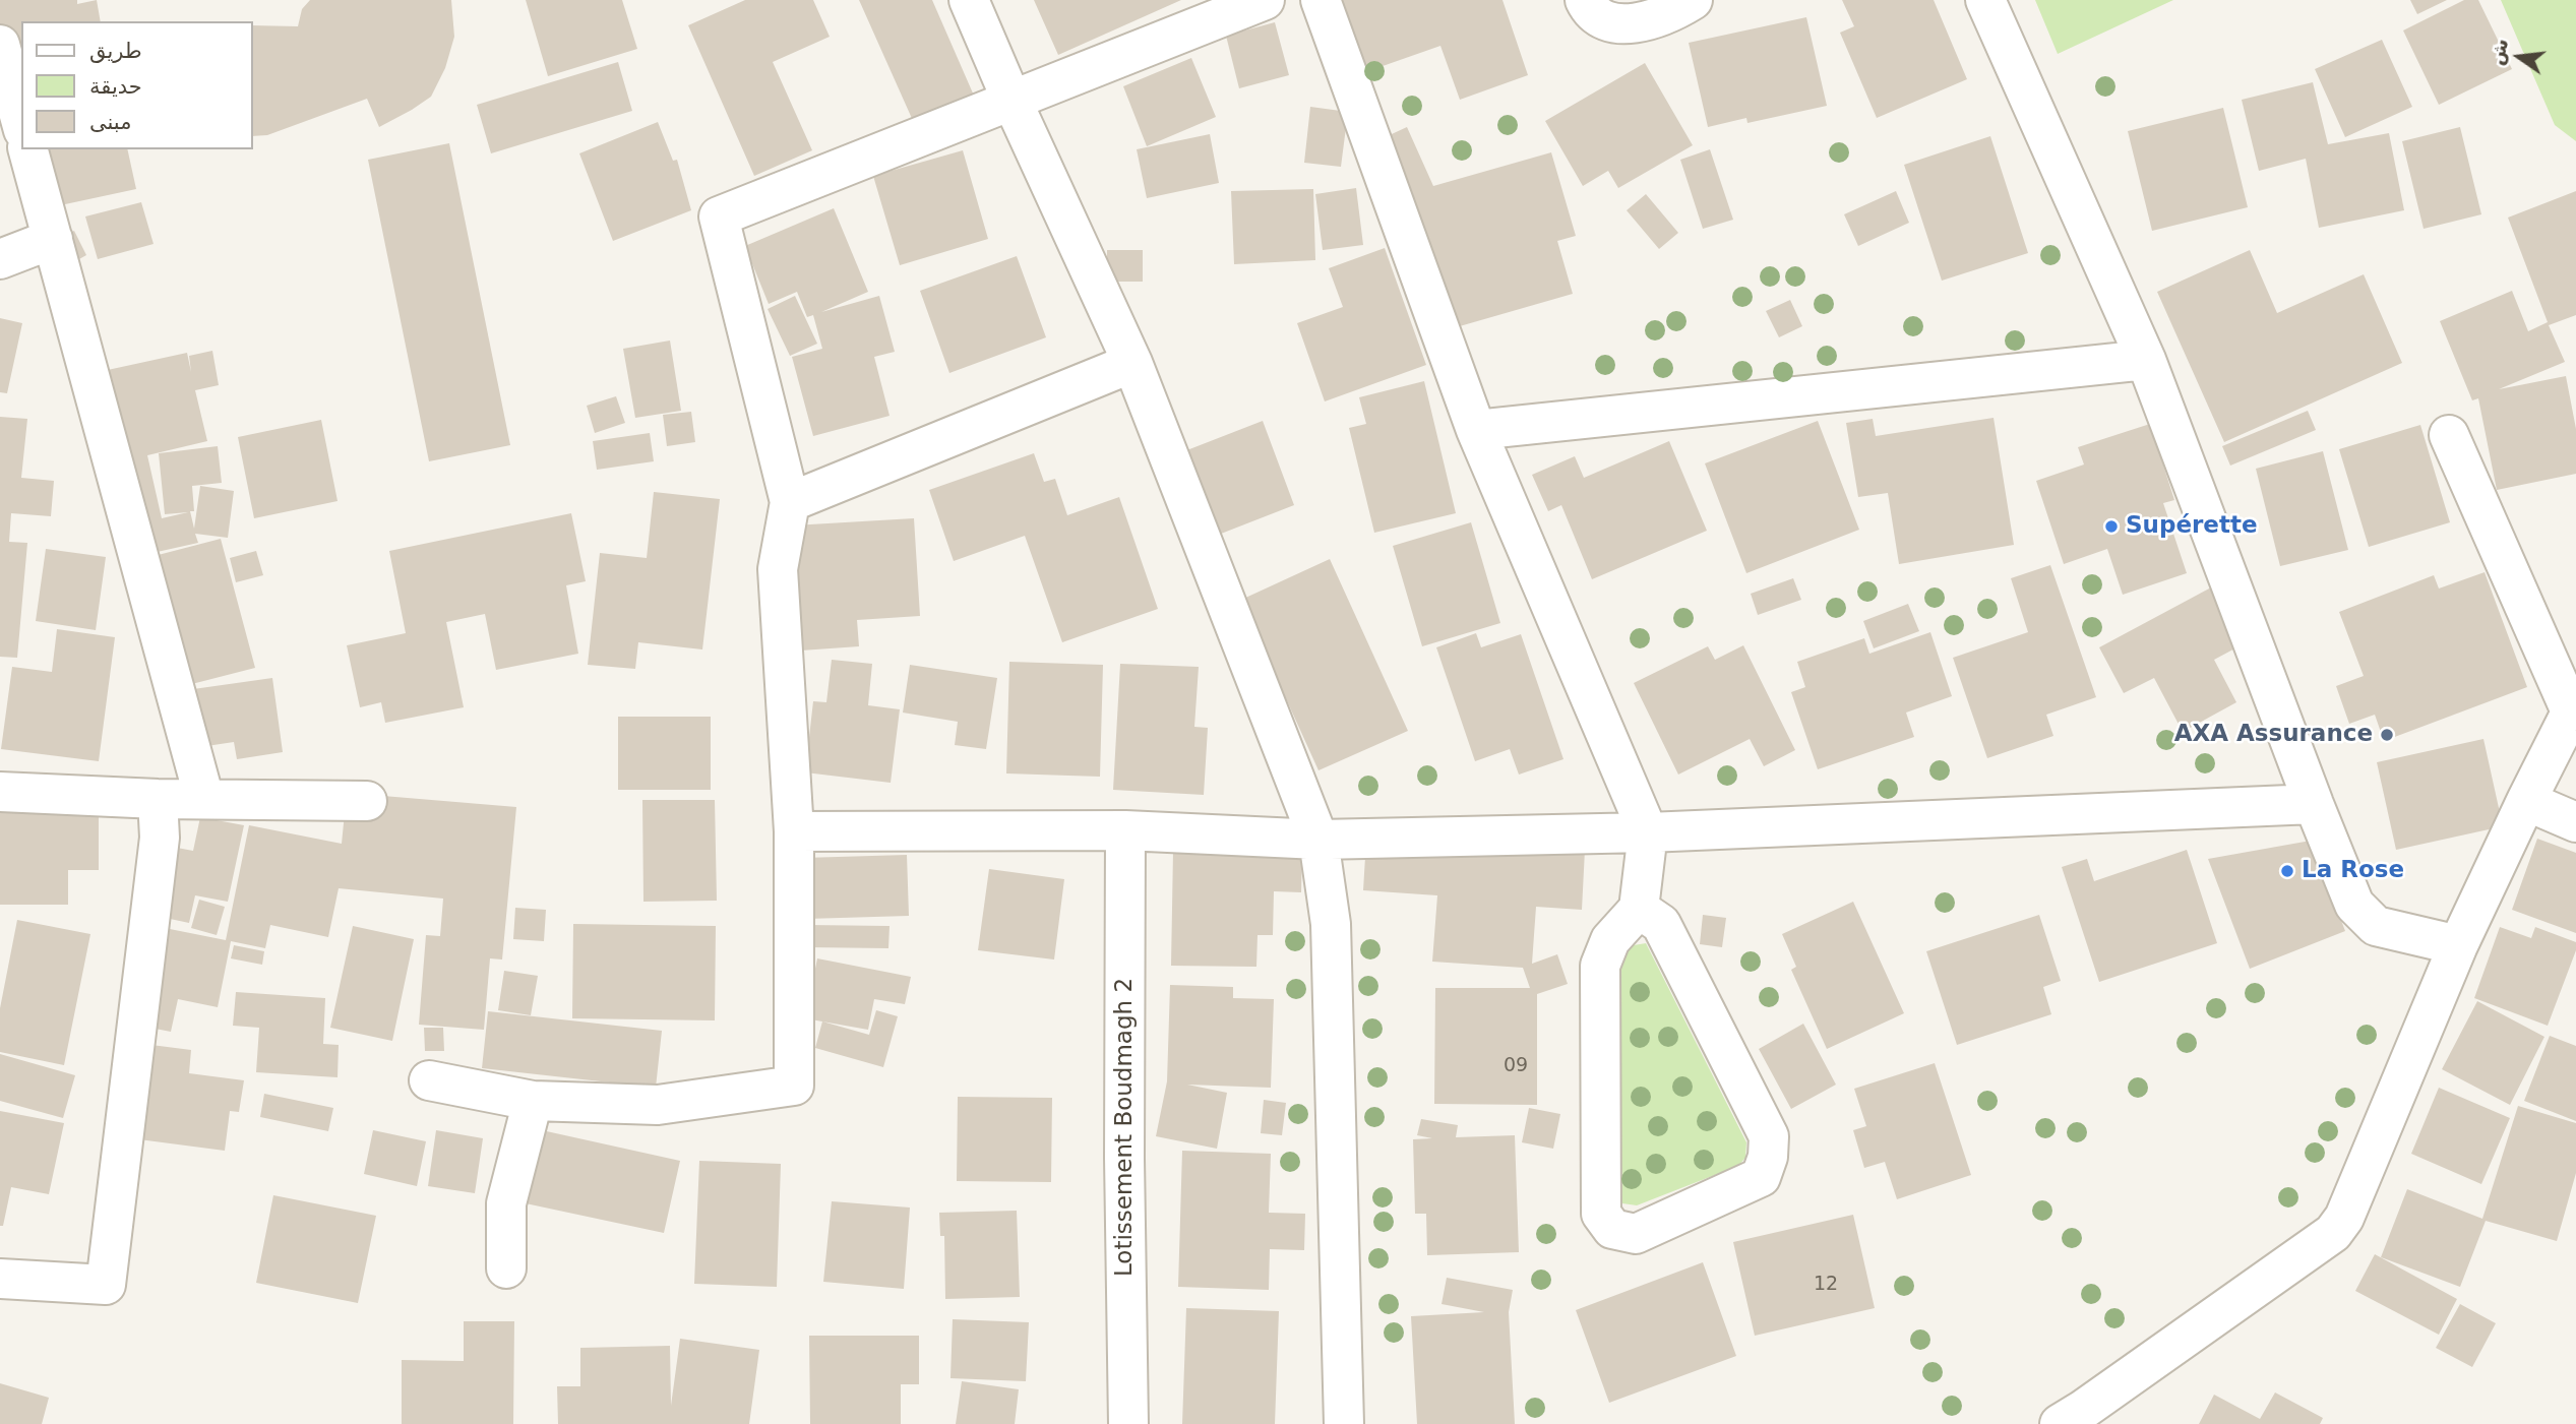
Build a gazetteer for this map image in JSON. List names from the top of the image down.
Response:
{
  "streets": {
    "street": ["Lotissement Boudmagh 2"]
  },
  "places": ["Supérette", "AXA Assurance", "La Rose"],
  "house_numbers": ["09", "12"],
  "legend": ["طريق", "حديقة", "مبنى"],
  "north": "left"
}
